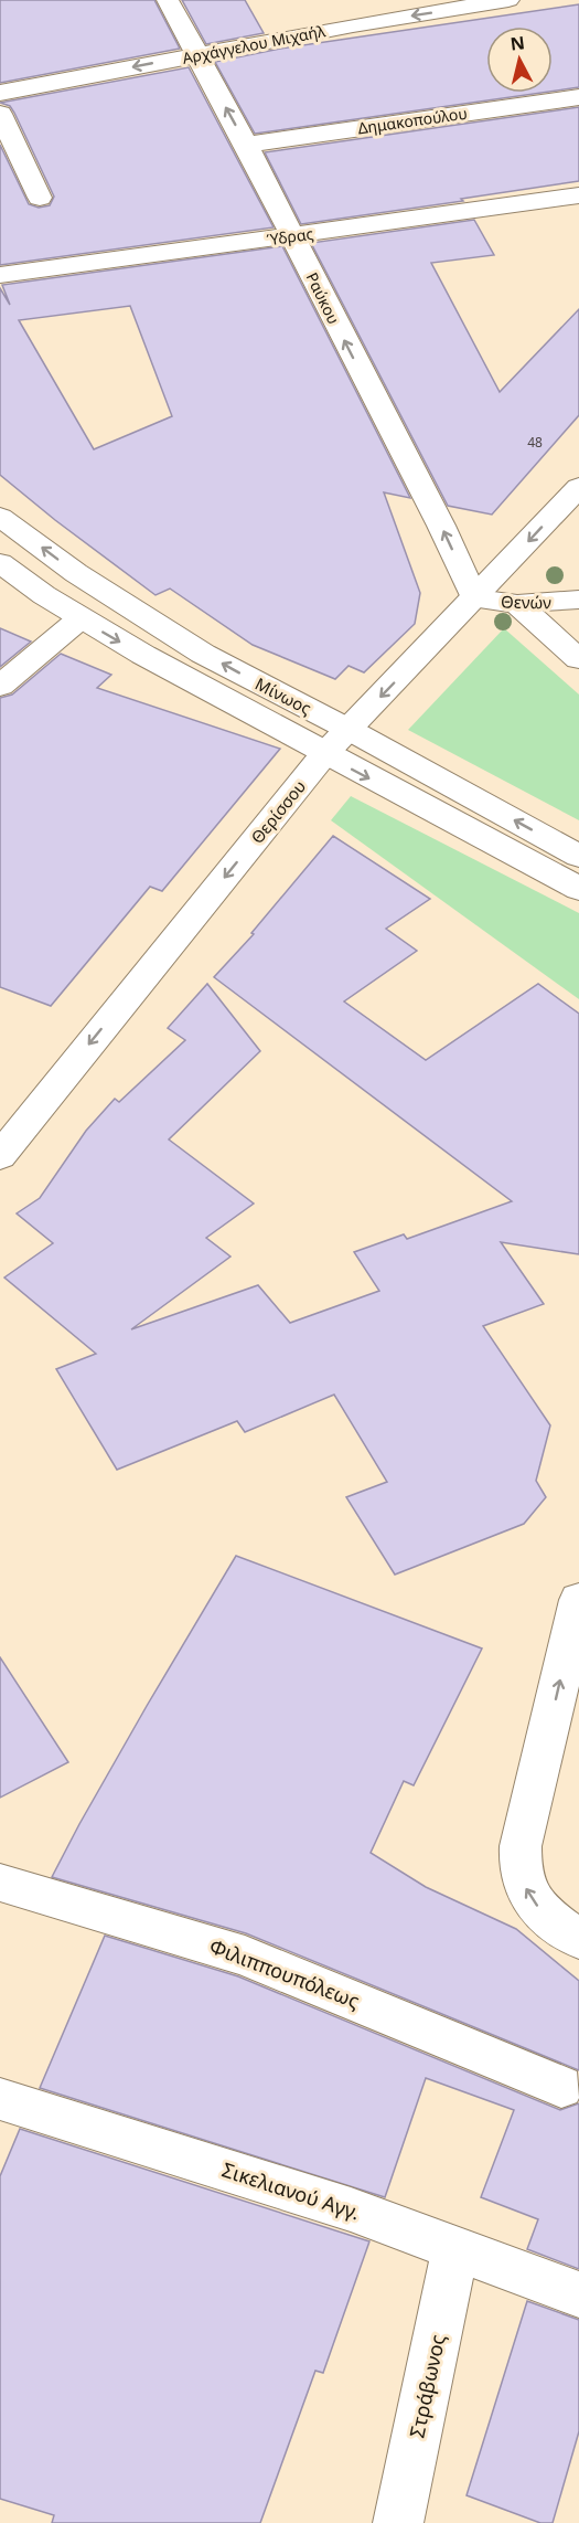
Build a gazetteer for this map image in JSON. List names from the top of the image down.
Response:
{
  "streets": {
    "street": [
      "Αρχάγγελου Μιχαήλ",
      "Δημακοπούλου",
      "Ύδρας",
      "Ραύκου",
      "Θενών",
      "Μίνωος",
      "Θερίσσου",
      "Φιλιππουπόλεως",
      "Σικελιανού Αγγ.",
      "Στράβωνος"
    ]
  },
  "crossings": [
    ["Αρχάγγελου Μιχαήλ", "Ραύκου"],
    ["Δημακοπούλου", "Ραύκου"],
    ["Ύδρας", "Ραύκου"],
    ["Ραύκου", "Θενών"],
    ["Ραύκου", "Θερίσσου"],
    ["Θενών", "Θερίσσου"],
    ["Μίνωος", "Θερίσσου"],
    ["Σικελιανού Αγγ.", "Στράβωνος"]
  ],
  "one_way": ["Αρχάγγελου Μιχαήλ", "Ραύκου", "Θερίσσου"],
  "house_numbers": ["48"],
  "north": "top"
}
